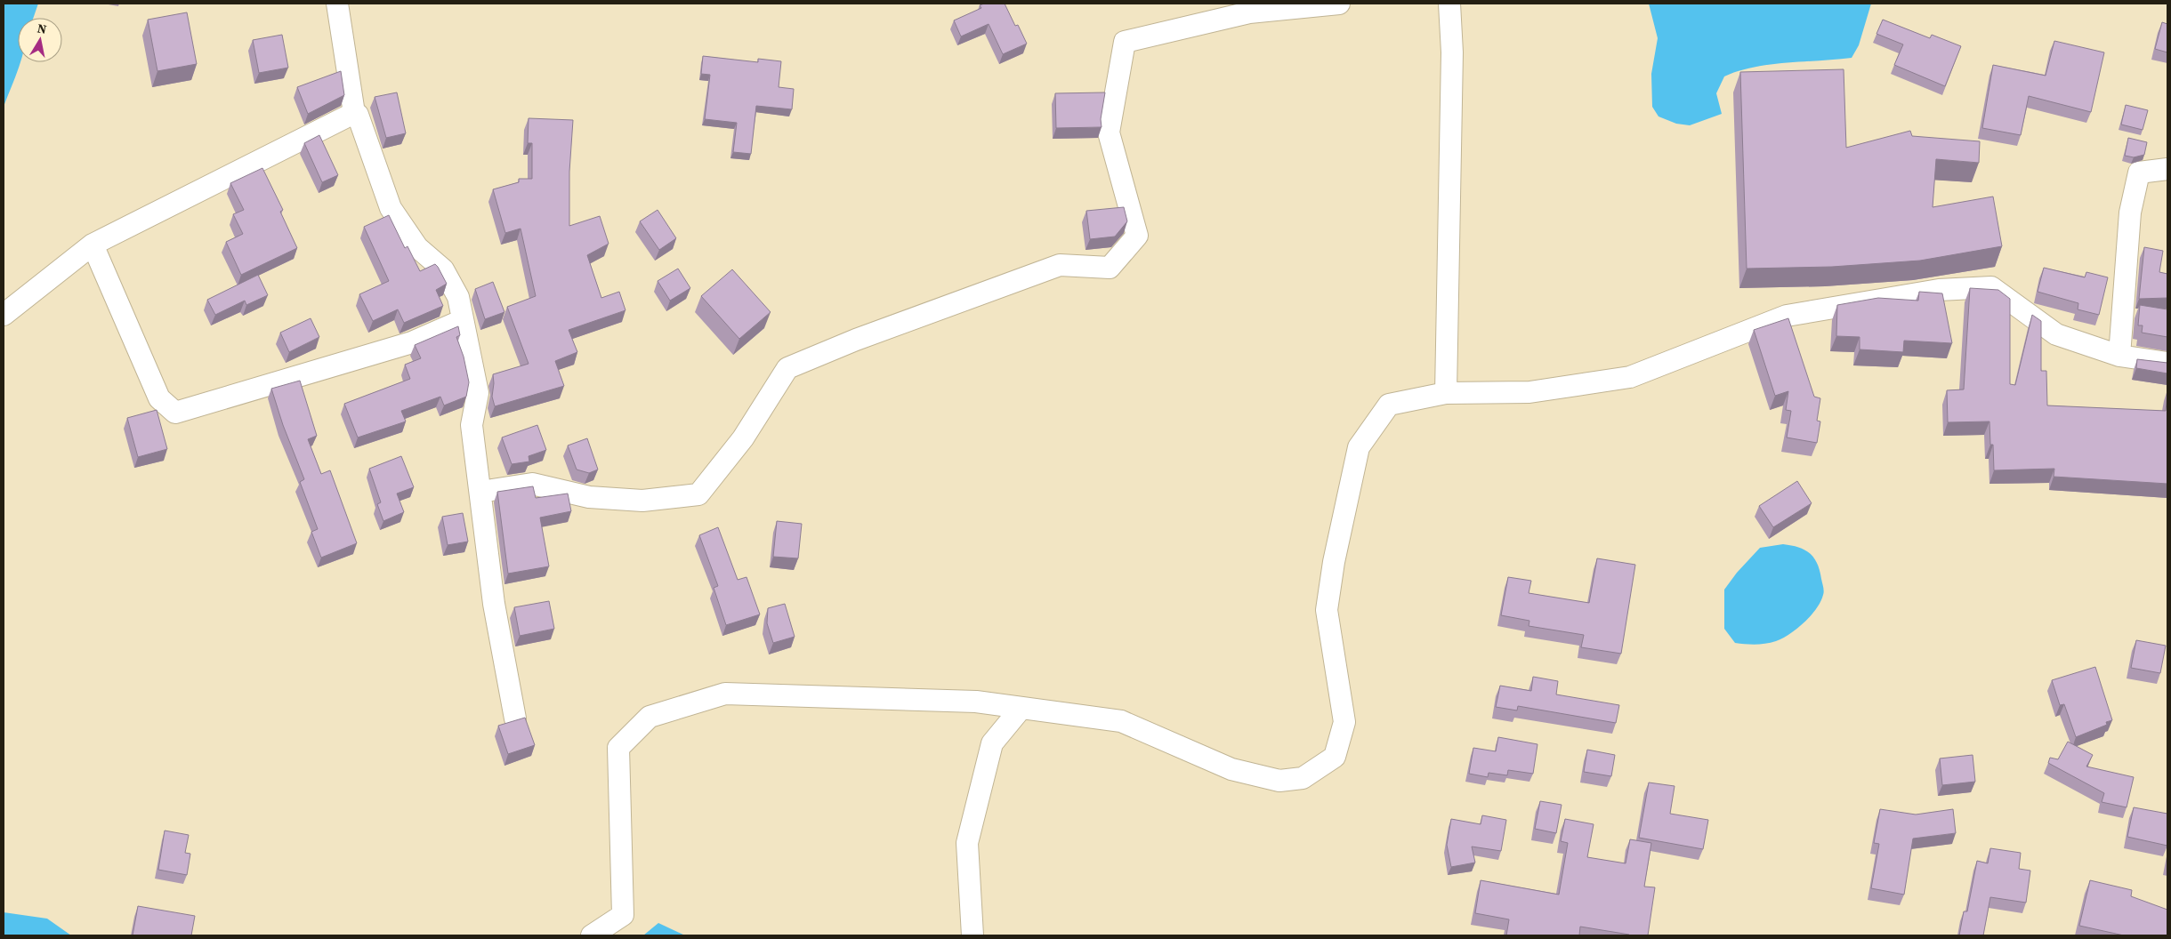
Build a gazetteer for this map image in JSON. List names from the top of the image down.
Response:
{
  "north": "top"
}
